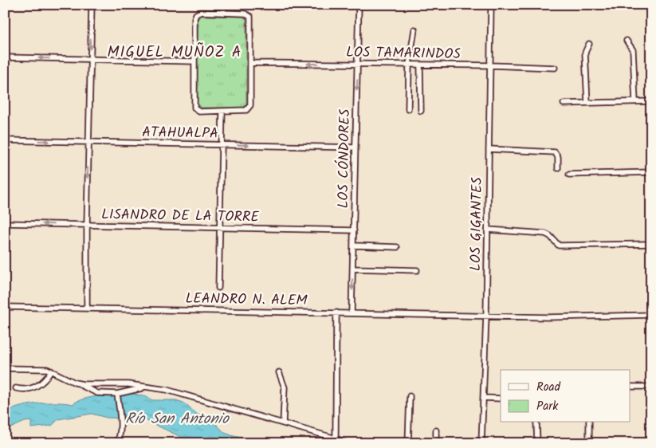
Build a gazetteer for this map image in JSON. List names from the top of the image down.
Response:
{
  "streets": {
    "street": [
      "LOS TAMARINDOS",
      "ATAHUALPA",
      "LOS CÓNDORES",
      "LISANDRO DE LA TORRE",
      "LOS GIGANTES",
      "LEANDRO N. ALEM"
    ]
  },
  "crossings": [
    ["LOS TAMARINDOS", "LOS CÓNDORES"],
    ["LOS TAMARINDOS", "LOS GIGANTES"],
    ["ATAHUALPA", "LOS CÓNDORES"],
    ["LOS CÓNDORES", "LISANDRO DE LA TORRE"],
    ["LOS CÓNDORES", "LEANDRO N. ALEM"],
    ["LOS GIGANTES", "LEANDRO N. ALEM"]
  ],
  "one_way": ["LOS TAMARINDOS", "ATAHUALPA", "LOS CÓNDORES"],
  "districts": ["MIGUEL MUÑOZ A"],
  "water": ["Río San Antonio"],
  "legend": ["Road", "Park"]
}
